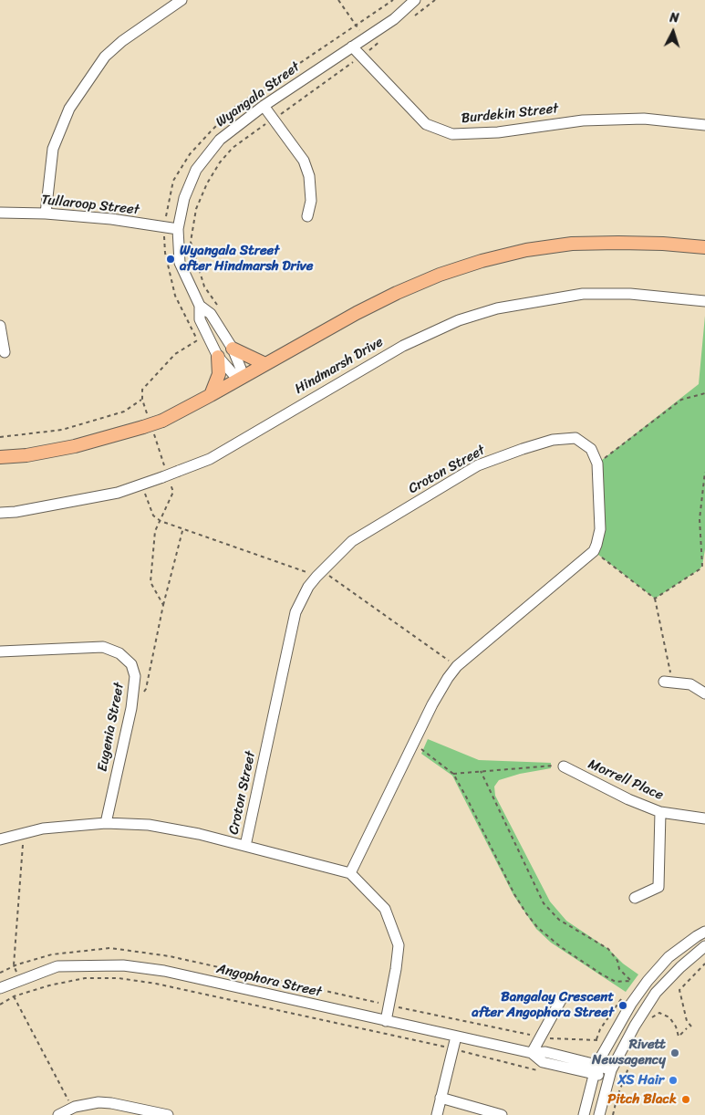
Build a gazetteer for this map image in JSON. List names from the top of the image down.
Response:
{
  "streets": {
    "street": [
      "Wyangala Street",
      "Burdekin Street",
      "Tullaroop Street",
      "Hindmarsh Drive",
      "Croton Street",
      "Eugenia Street",
      "Morrell Place",
      "Angophora Street"
    ]
  },
  "crossings": [
    ["Wyangala Street", "Burdekin Street"],
    ["Wyangala Street", "Tullaroop Street"]
  ],
  "places": [
    "Wyangala Street after Hindmarsh Drive",
    "Bangalay Crescent after Angophora Street",
    "Rivett Newsagency",
    "XS Hair",
    "Pitch Black"
  ],
  "north": "top"
}
